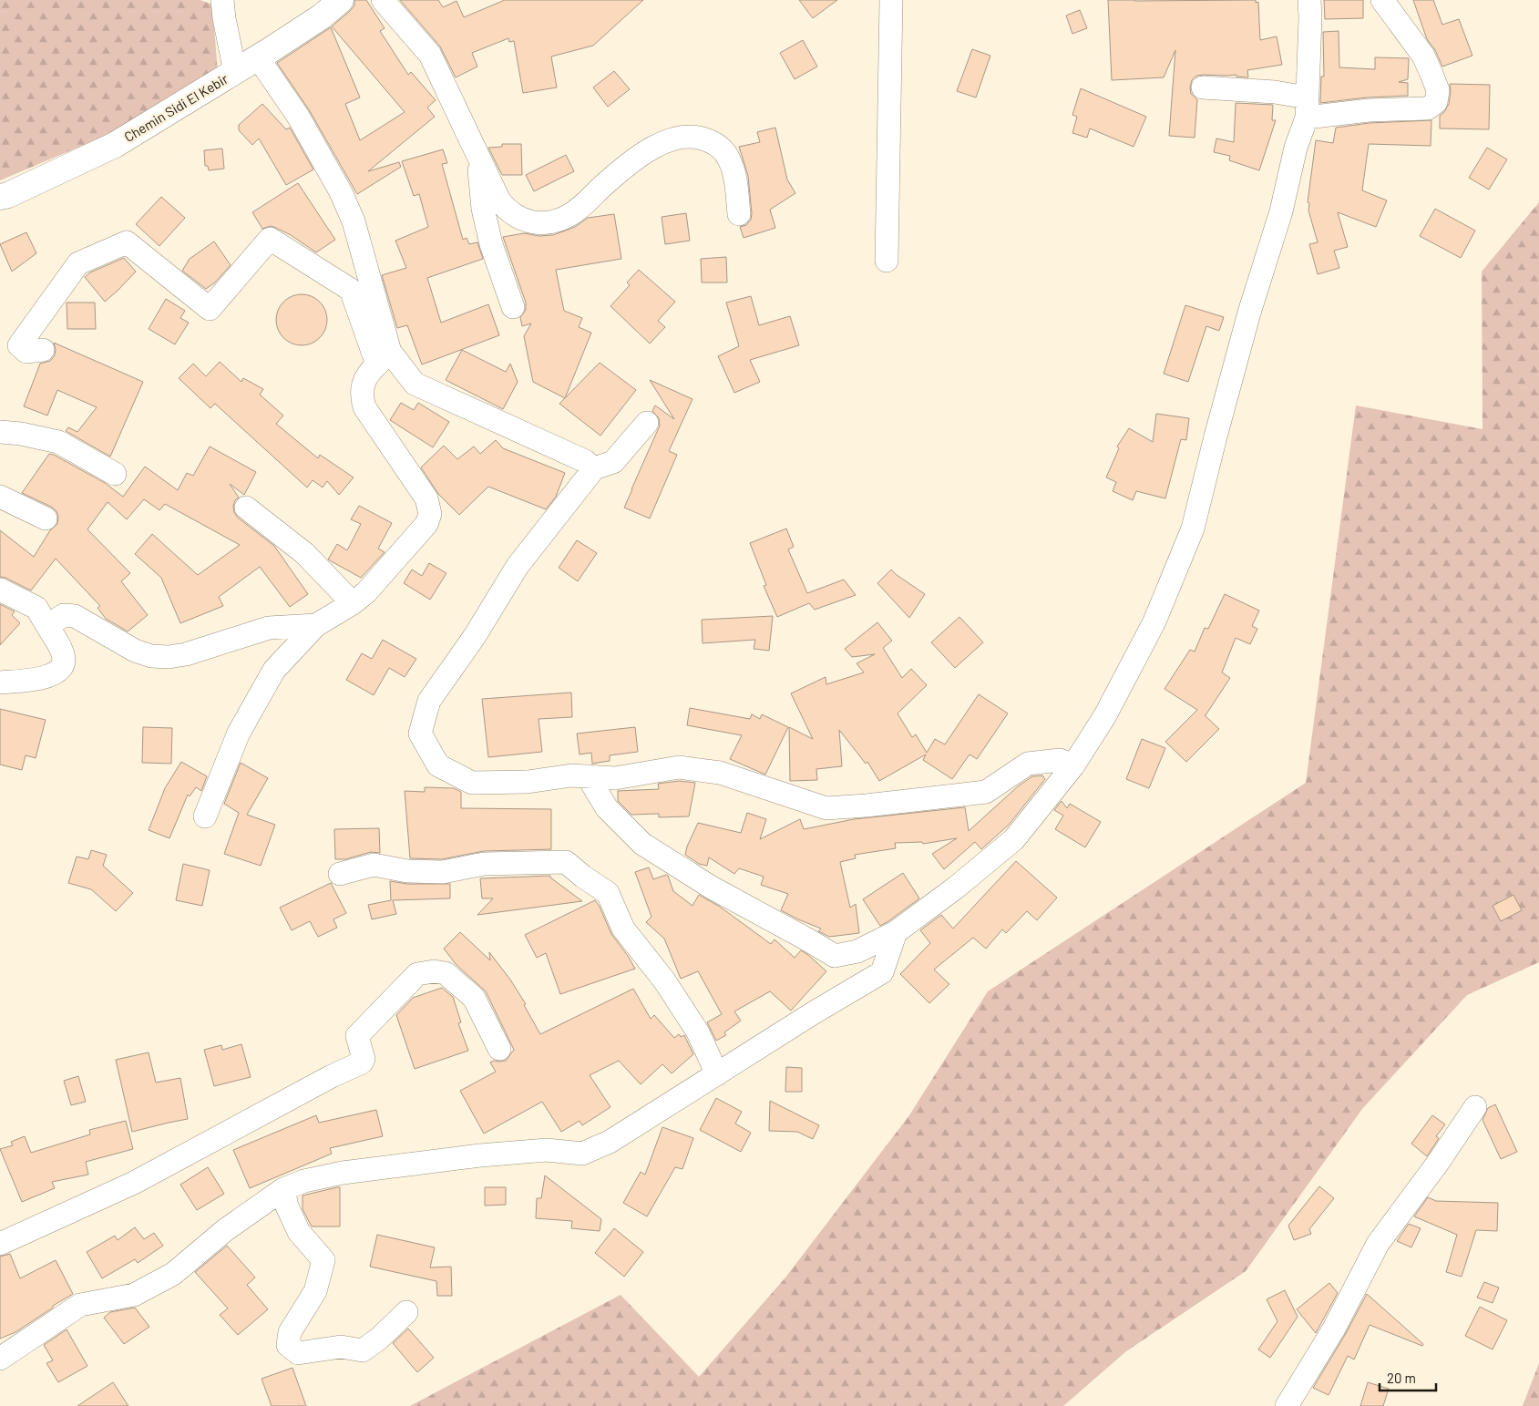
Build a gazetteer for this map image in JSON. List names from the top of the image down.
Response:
{
  "streets": {
    "street": ["Chemin Sidi El Kebir"]
  },
  "scale_bar": "20 m"
}
